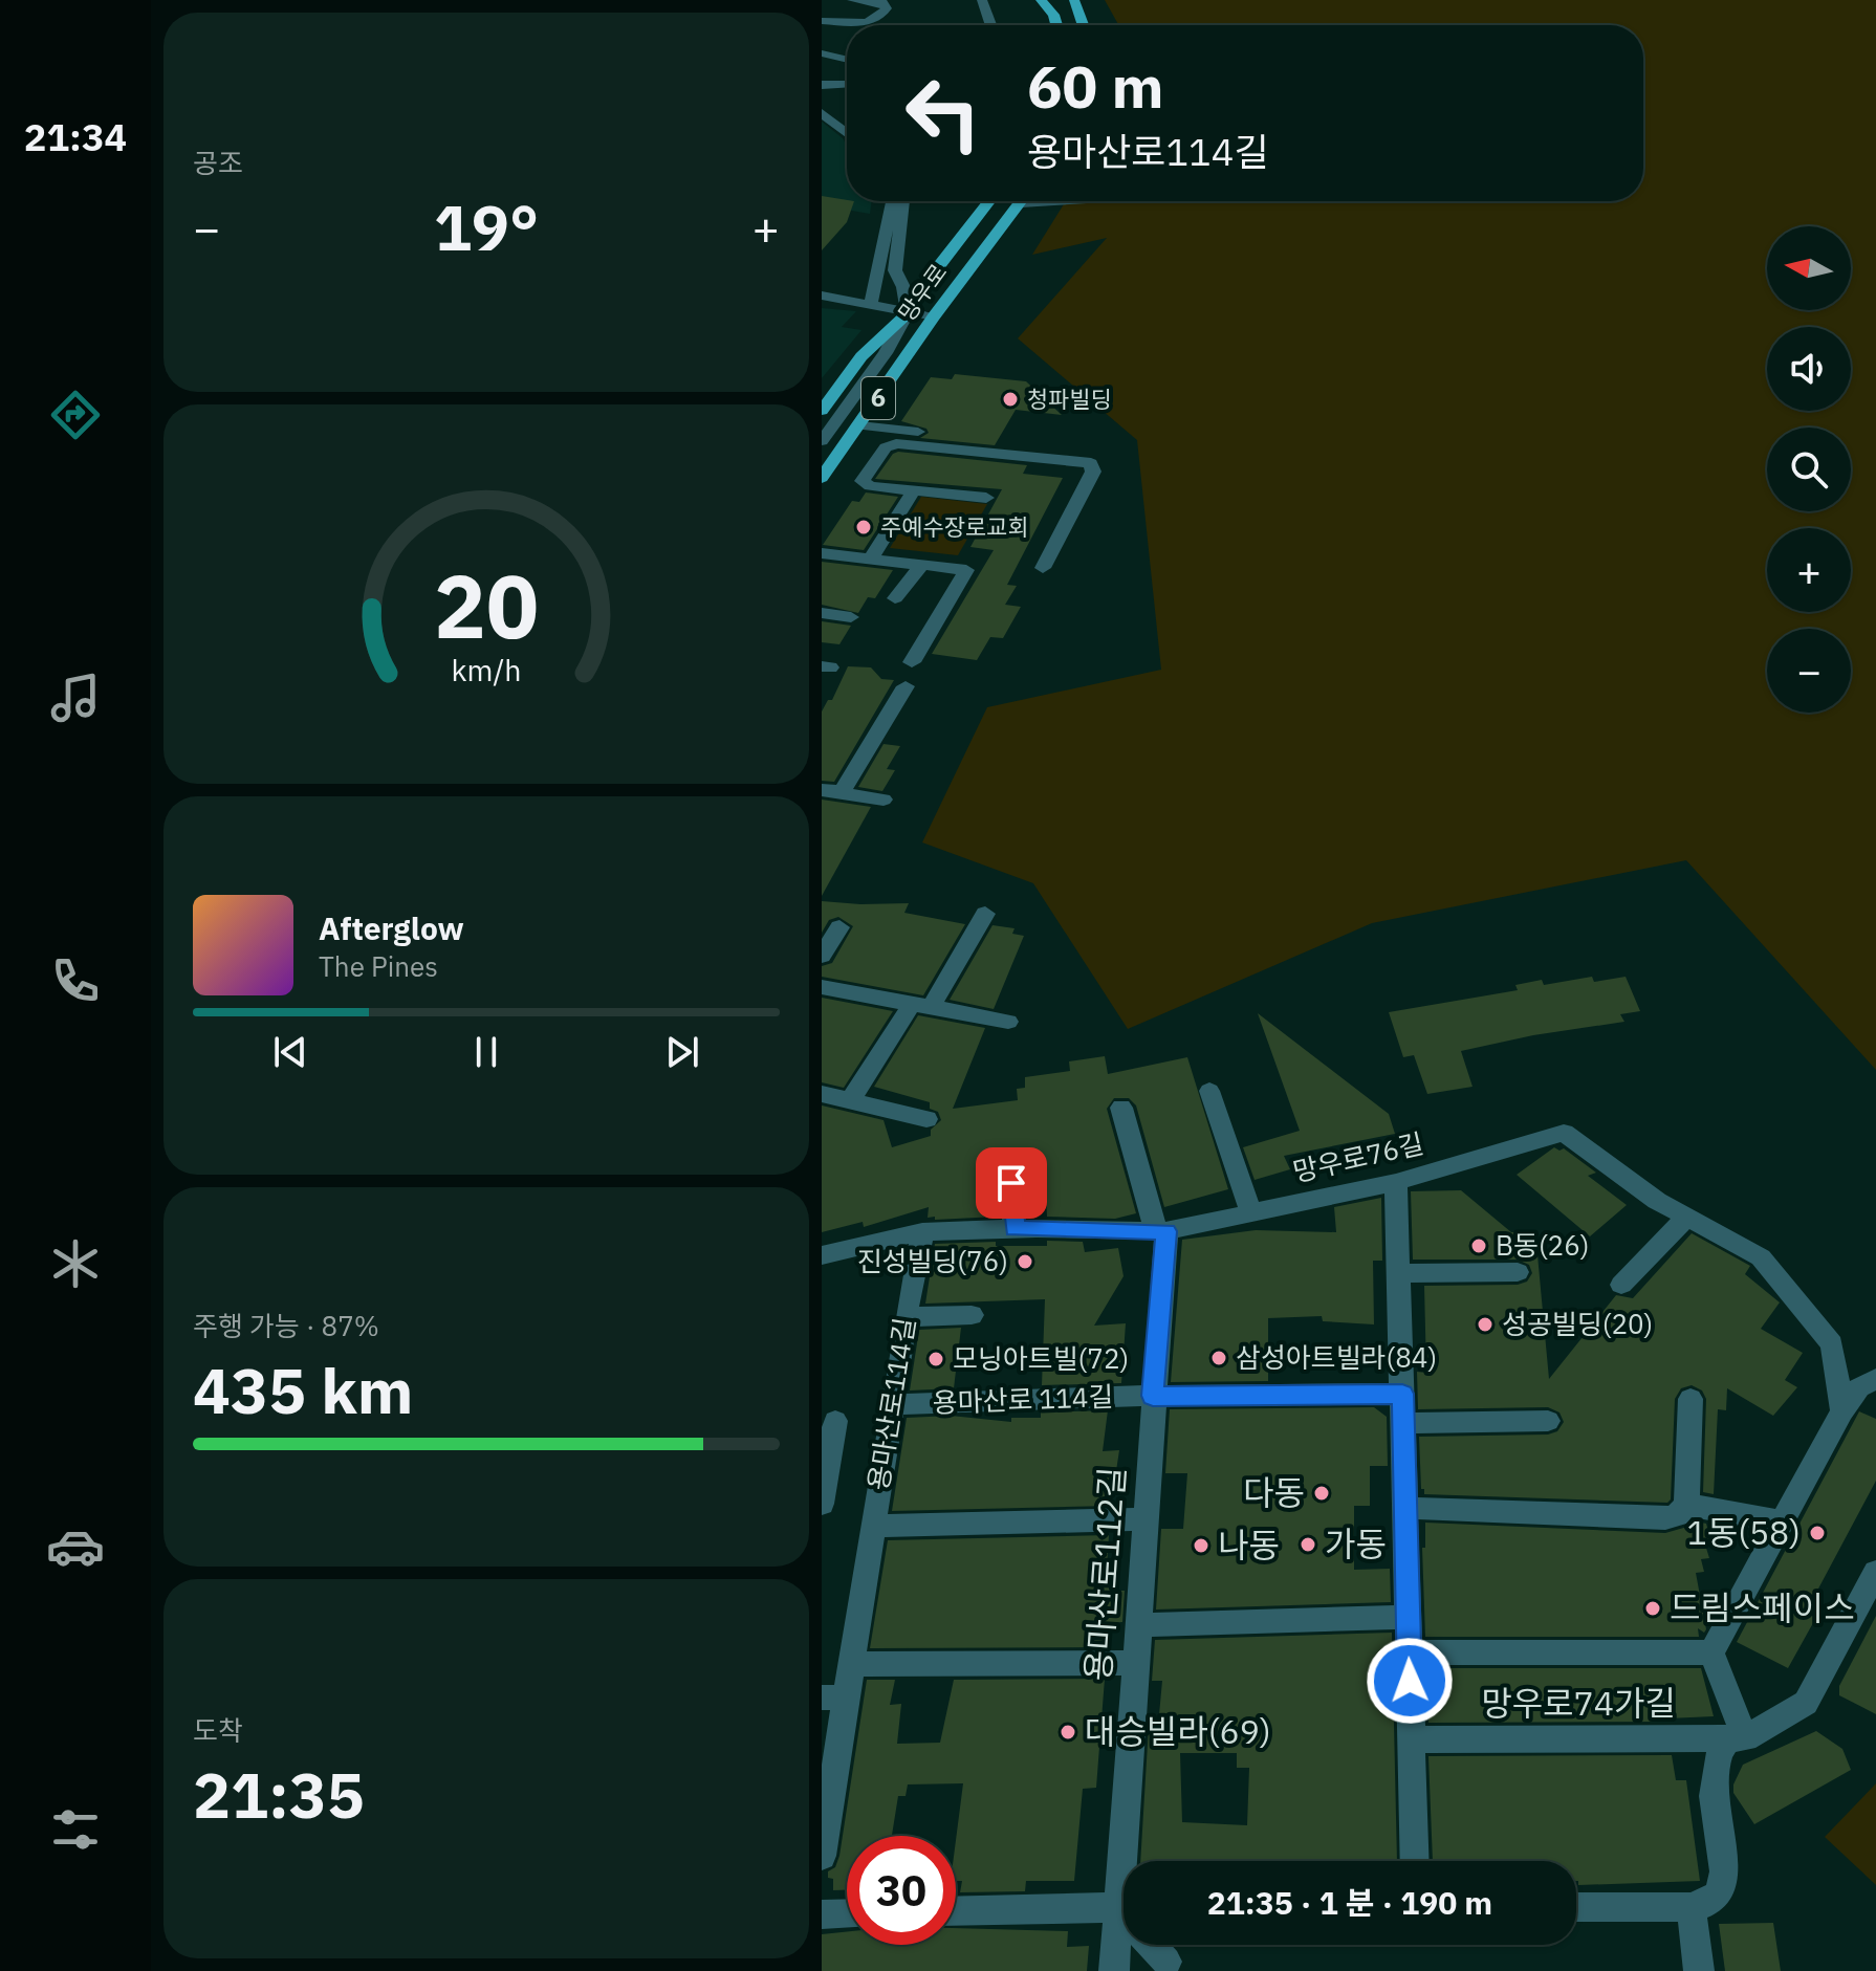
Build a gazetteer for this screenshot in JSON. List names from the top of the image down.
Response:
{
  "streets": {
    "main road": ["망우로", "6"],
    "street": [
      "망우로76길",
      "용마산로 114길",
      "용마산로114길",
      "용마산로112길",
      "망우로74가길"
    ]
  },
  "crossings": [
    ["망우로76길", "용마산로114길"],
    ["망우로76길", "용마산로112길"],
    ["용마산로 114길", "용마산로114길"],
    ["용마산로 114길", "용마산로112길"],
    ["용마산로114길", "용마산로112길"]
  ],
  "places": [
    "청파빌딩",
    "주예수장로교회",
    "B동(26)",
    "진성빌딩(76)",
    "성공빌딩(20)",
    "삼성아트빌라(84)",
    "모닝아트빌(72)",
    "다동",
    "1동(58)",
    "가동",
    "나동",
    "드림스페이스",
    "대승빌라(69)"
  ],
  "north": "left",
  "page": {
    "tabs": "21:34",
    "tile": [
      "공조",
      ["주행 가능 · 87%", "435 km"],
      ["도착", "21:35"]
    ],
    "turn": ["60 m", "용마산로114길"],
    "heat": ["−", "19°", "+"],
    "map_buttons": ["+", "−"],
    "song": ["Afterglow", "The Pines"],
    "limit": "30",
    "trip": "21:35 · 1 분 · 190 m",
    "gauge": ["20", "km/h"]
  }
}
